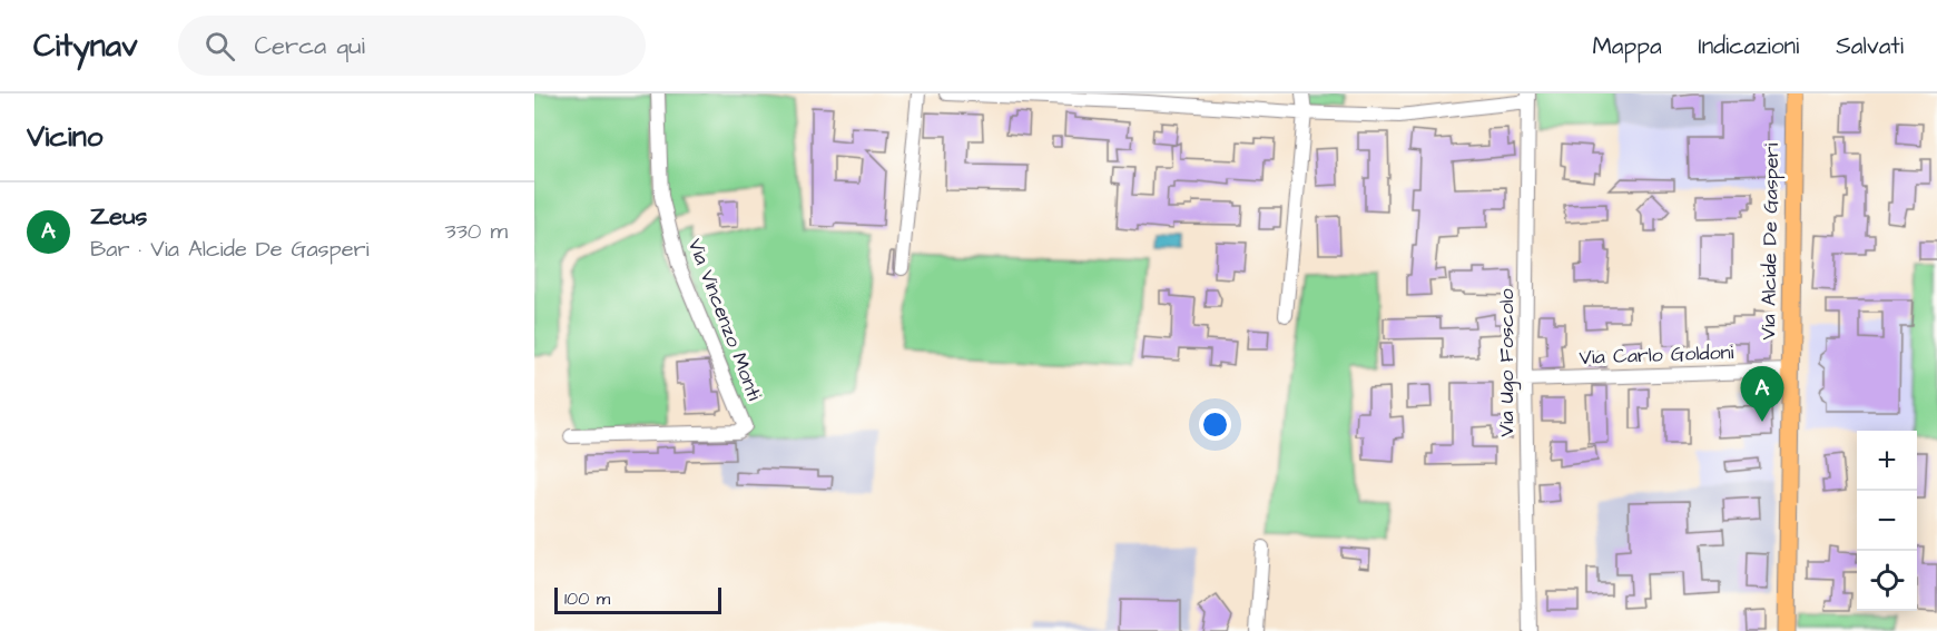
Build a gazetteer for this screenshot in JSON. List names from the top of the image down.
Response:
{
  "streets": {
    "main road": ["Via Alcide De Gasperi"],
    "street": ["Via Vincenzo Monti", "Via Carlo Goldoni", "Via Ugo Foscolo"]
  },
  "crossings": [
    ["Via Alcide De Gasperi", "Via Carlo Goldoni"],
    ["Via Carlo Goldoni", "Via Ugo Foscolo"]
  ],
  "scale_bar": "100 m",
  "page": {
    "header": "Citynav",
    "search": "Cerca qui",
    "nav": ["Mappa", "Indicazioni", "Salvati"],
    "heading": "Vicino",
    "list": [
      {
        "mark": "A",
        "name": "Zeus",
        "note": "Bar · Via Alcide De Gasperi",
        "value": "330 m"
      }
    ],
    "pins": "A",
    "map_buttons": ["+", "−"],
    "scale": "100 m"
  }
}
